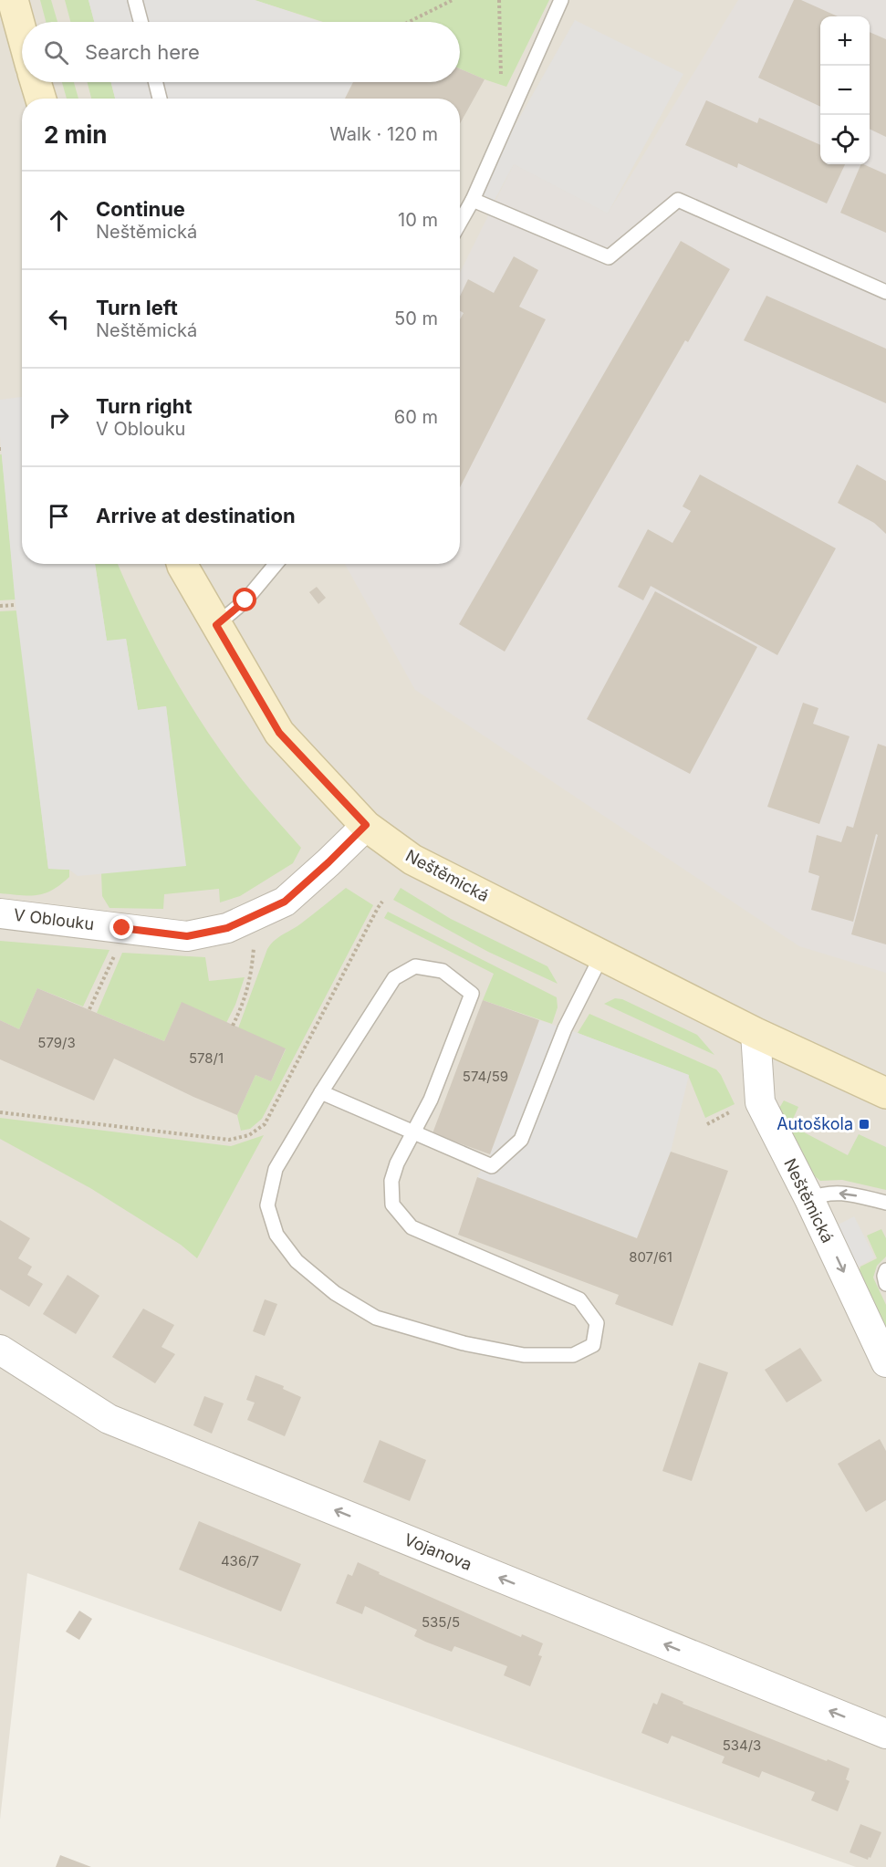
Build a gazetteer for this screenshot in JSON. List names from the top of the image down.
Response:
{
  "streets": {
    "street": ["Neštěmická", "V Oblouku", "Vojanova"]
  },
  "crossings": [
    ["Neštěmická", "V Oblouku"]
  ],
  "one_way": ["Vojanova"],
  "places": {
    "transit": ["Autoškola"]
  },
  "house_numbers": [
    "579/3",
    "578/1",
    "574/59",
    "807/61",
    "436/7",
    "535/5",
    "534/3"
  ],
  "page": {
    "map_buttons": ["+", "−"],
    "search": "Search here",
    "heading": ["2 min", "Walk · 120 m"],
    "list": [
      ["Continue", "Neštěmická", "10 m"],
      ["Turn left", "Neštěmická", "50 m"],
      ["Turn right", "V Oblouku", "60 m"],
      "Arrive at destination"
    ]
  }
}
